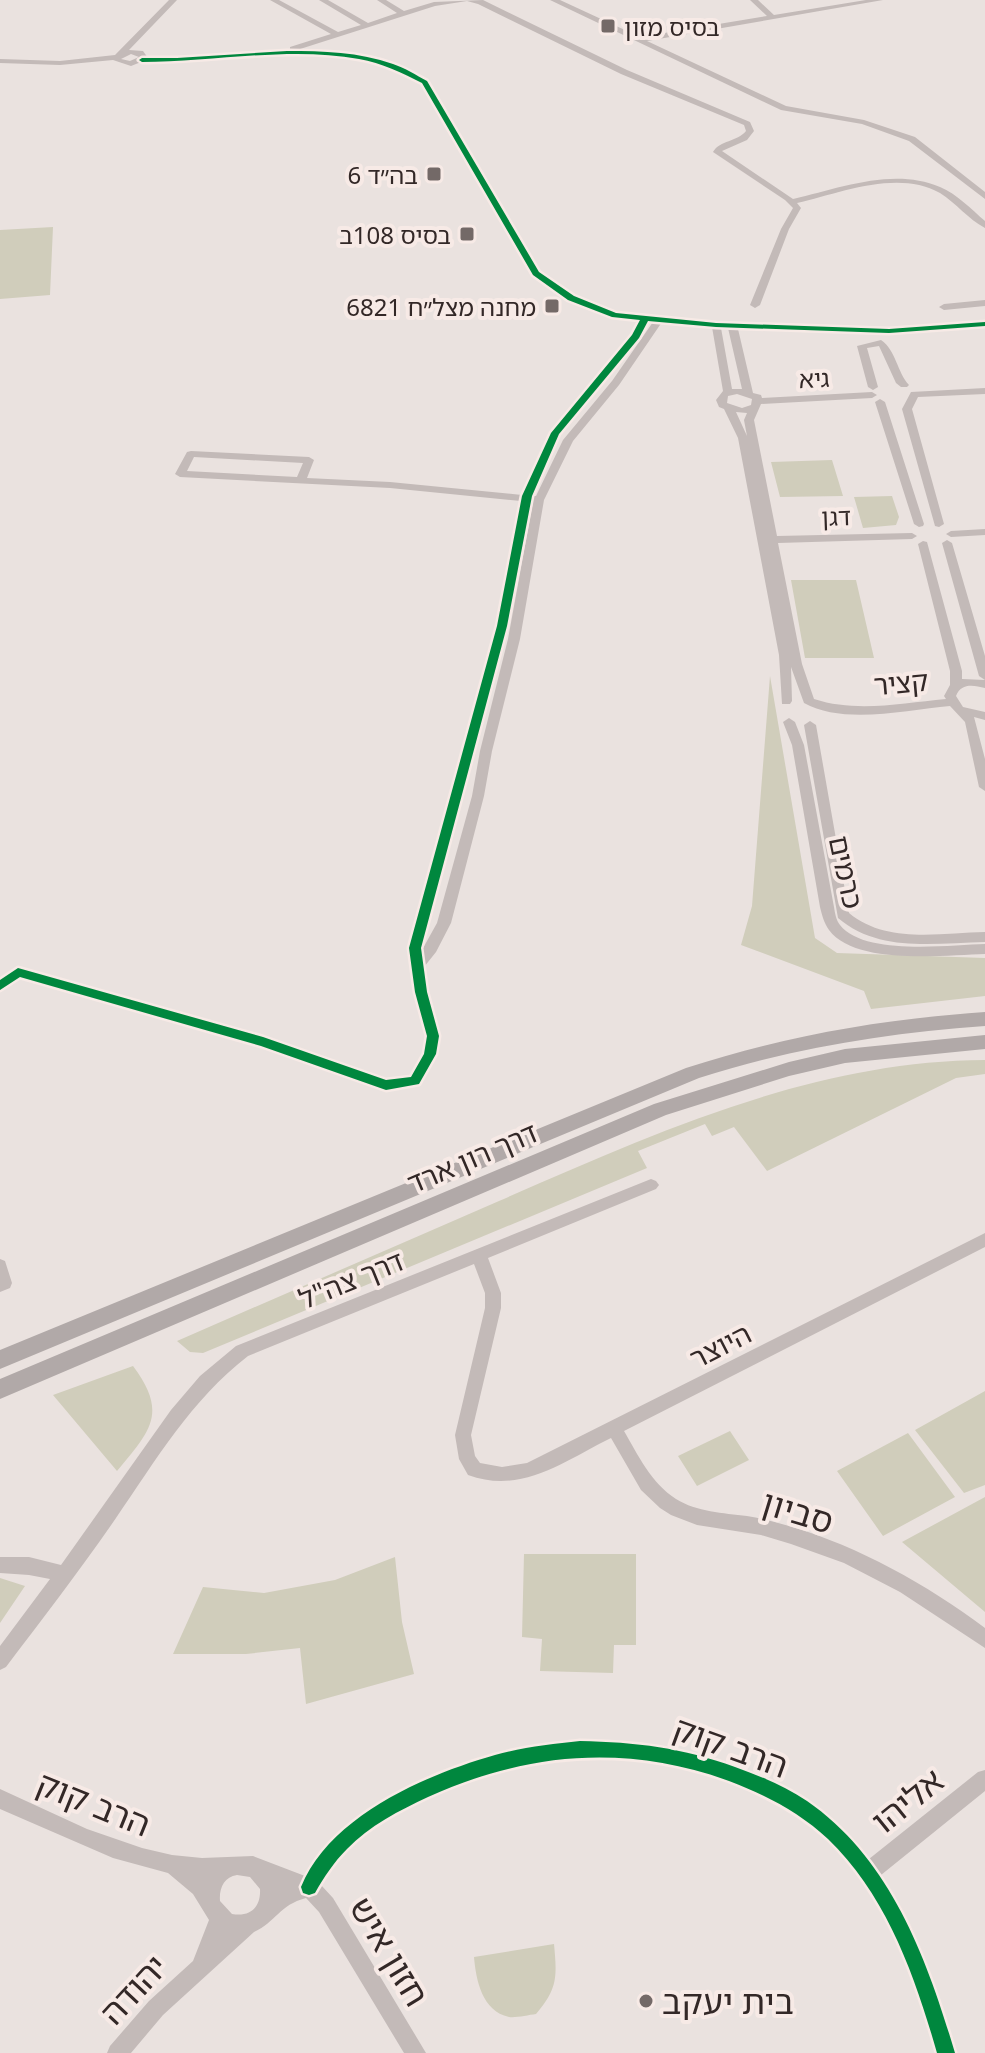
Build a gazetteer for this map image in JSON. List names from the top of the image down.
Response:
{
  "streets": {
    "main road": ["דרך רון ארד"],
    "street": [
      "גיא",
      "דגן",
      "קציר",
      "כרמים",
      "דרך צה\"ל",
      "היוצר",
      "סביון",
      "הרב קוק",
      "אליהו",
      "חזון איש",
      "יהודה"
    ]
  },
  "crossings": [
    ["קציר", "כרמים"],
    ["דרך צה\"ל", "היוצר"],
    ["היוצר", "סביון"],
    ["הרב קוק", "אליהו"],
    ["הרב קוק", "חזון איש"],
    ["הרב קוק", "יהודה"],
    ["חזון איש", "יהודה"]
  ],
  "places": {
    "transit": [
      "בסיס מזון",
      "בה״ד 6",
      "בסיס 108ב",
      "מחנה מצל״ח 6821"
    ],
    "other": ["בית יעקב"]
  }
}
